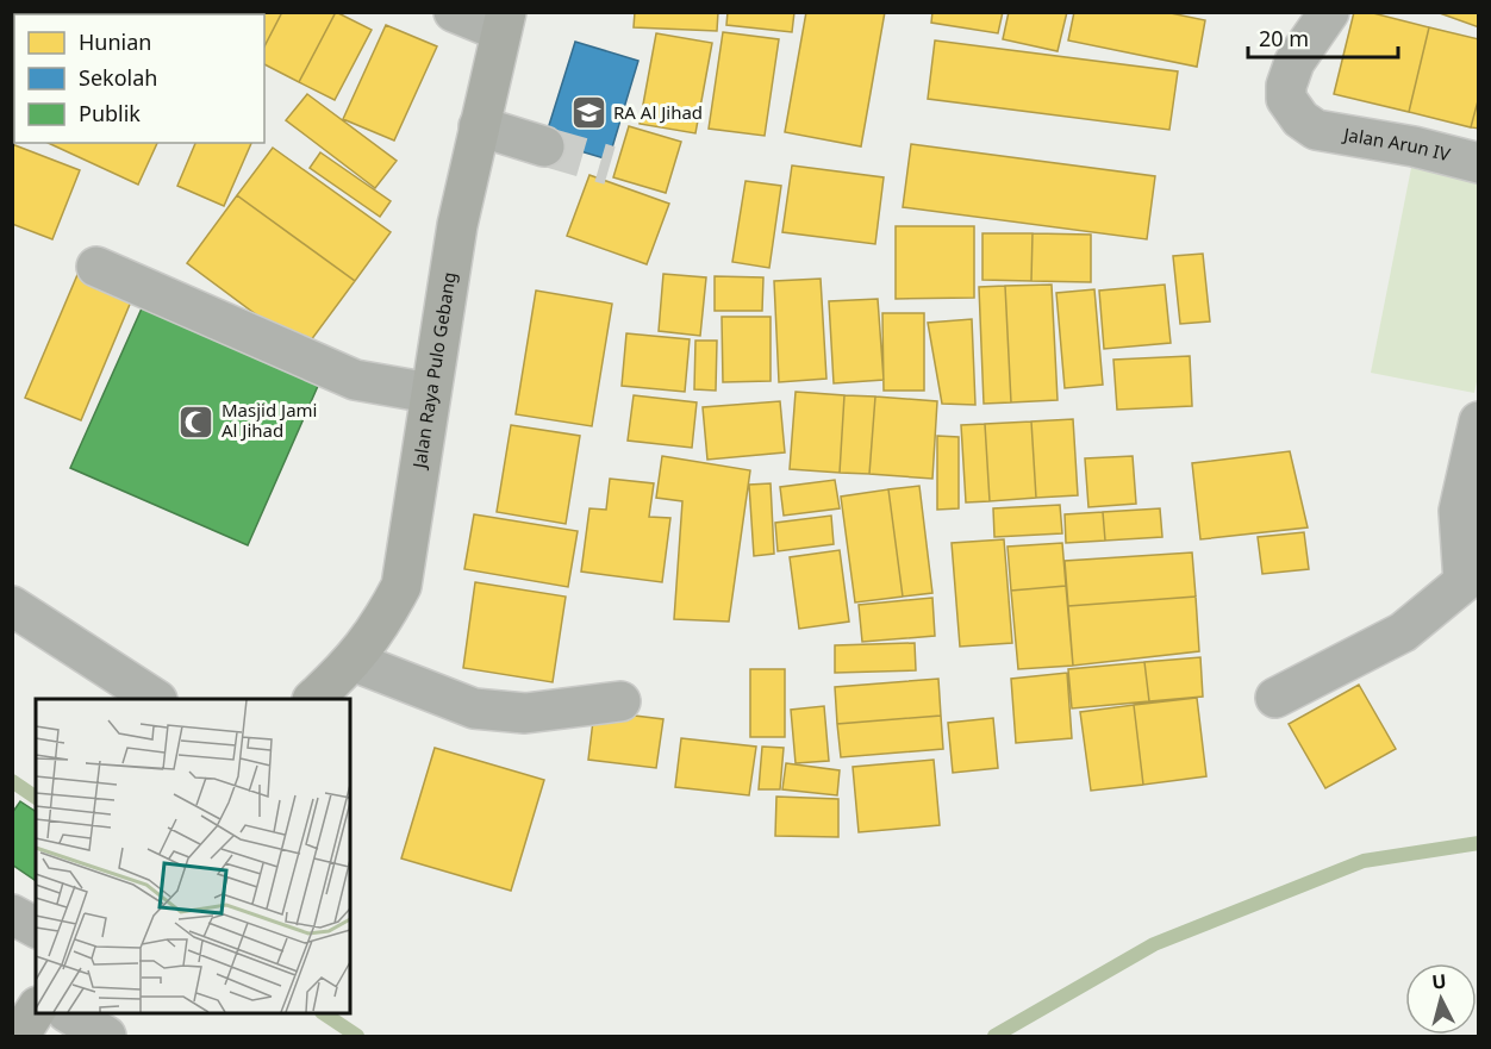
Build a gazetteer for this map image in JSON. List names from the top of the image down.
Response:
{
  "streets": {
    "main road": ["Jalan Raya Pulo Gebang"],
    "street": ["Jalan Arun IV"]
  },
  "places": {
    "school or university": ["RA Al Jihad"],
    "mosque": ["Masjid Jami Al Jihad"]
  },
  "legend": ["Hunian", "Sekolah", "Publik"],
  "scale_bar": "20 m",
  "north": "top"
}
